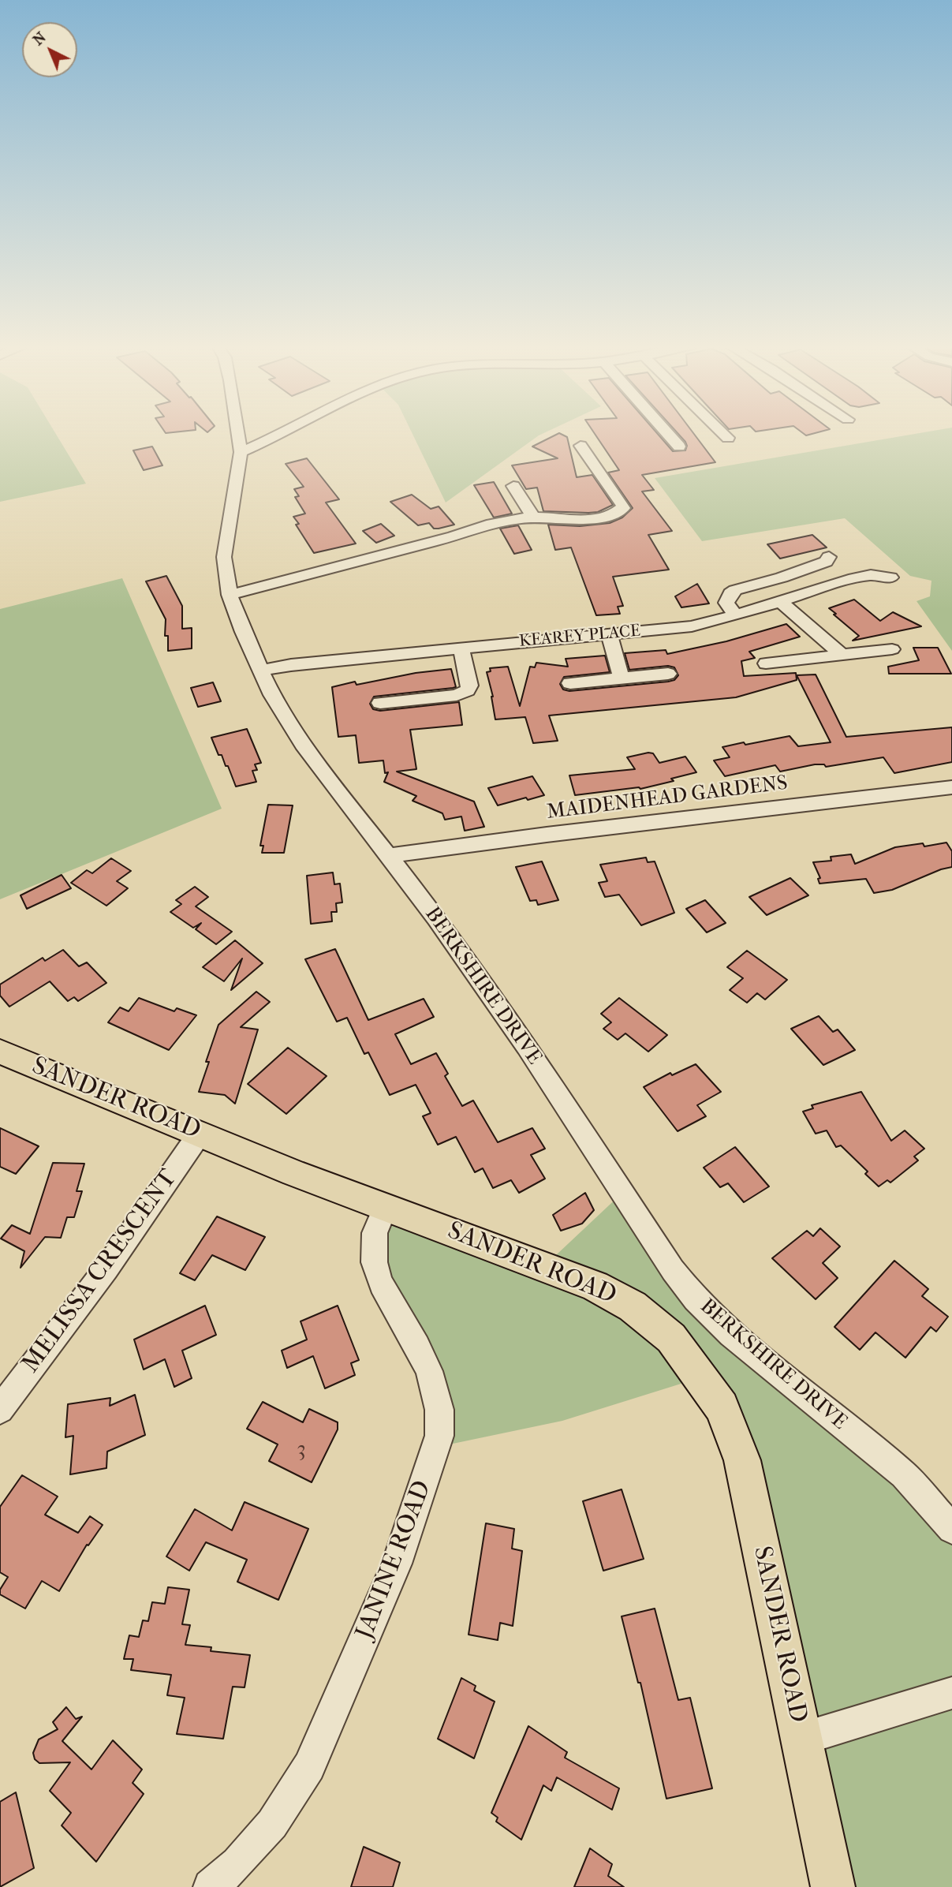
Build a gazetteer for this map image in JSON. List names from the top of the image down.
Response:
{
  "streets": {
    "main road": ["SANDER ROAD"],
    "street": [
      "KEAREY PLACE",
      "MAIDENHEAD GARDENS",
      "BERKSHIRE DRIVE",
      "MELISSA CRESCENT",
      "JANINE ROAD"
    ]
  },
  "crossings": [
    ["KEAREY PLACE", "BERKSHIRE DRIVE"],
    ["MAIDENHEAD GARDENS", "BERKSHIRE DRIVE"],
    ["SANDER ROAD", "MELISSA CRESCENT"],
    ["SANDER ROAD", "JANINE ROAD"]
  ],
  "house_numbers": ["3"],
  "north": "top left"
}
